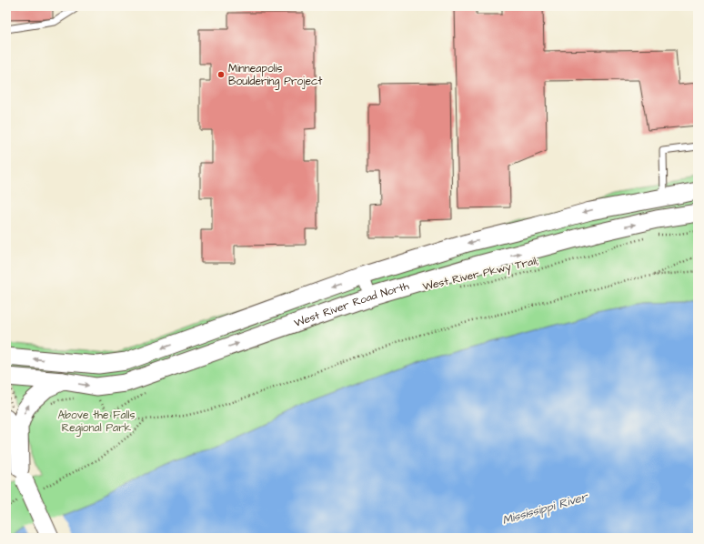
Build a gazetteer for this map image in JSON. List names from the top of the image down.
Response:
{
  "streets": {
    "street": ["West River Road North"],
    "path": ["West River Pkwy Trail;"]
  },
  "water": ["Mississippi River"],
  "parks": ["Above the Falls Regional Park"],
  "places": ["Minneapolis Bouldering Project"]
}
